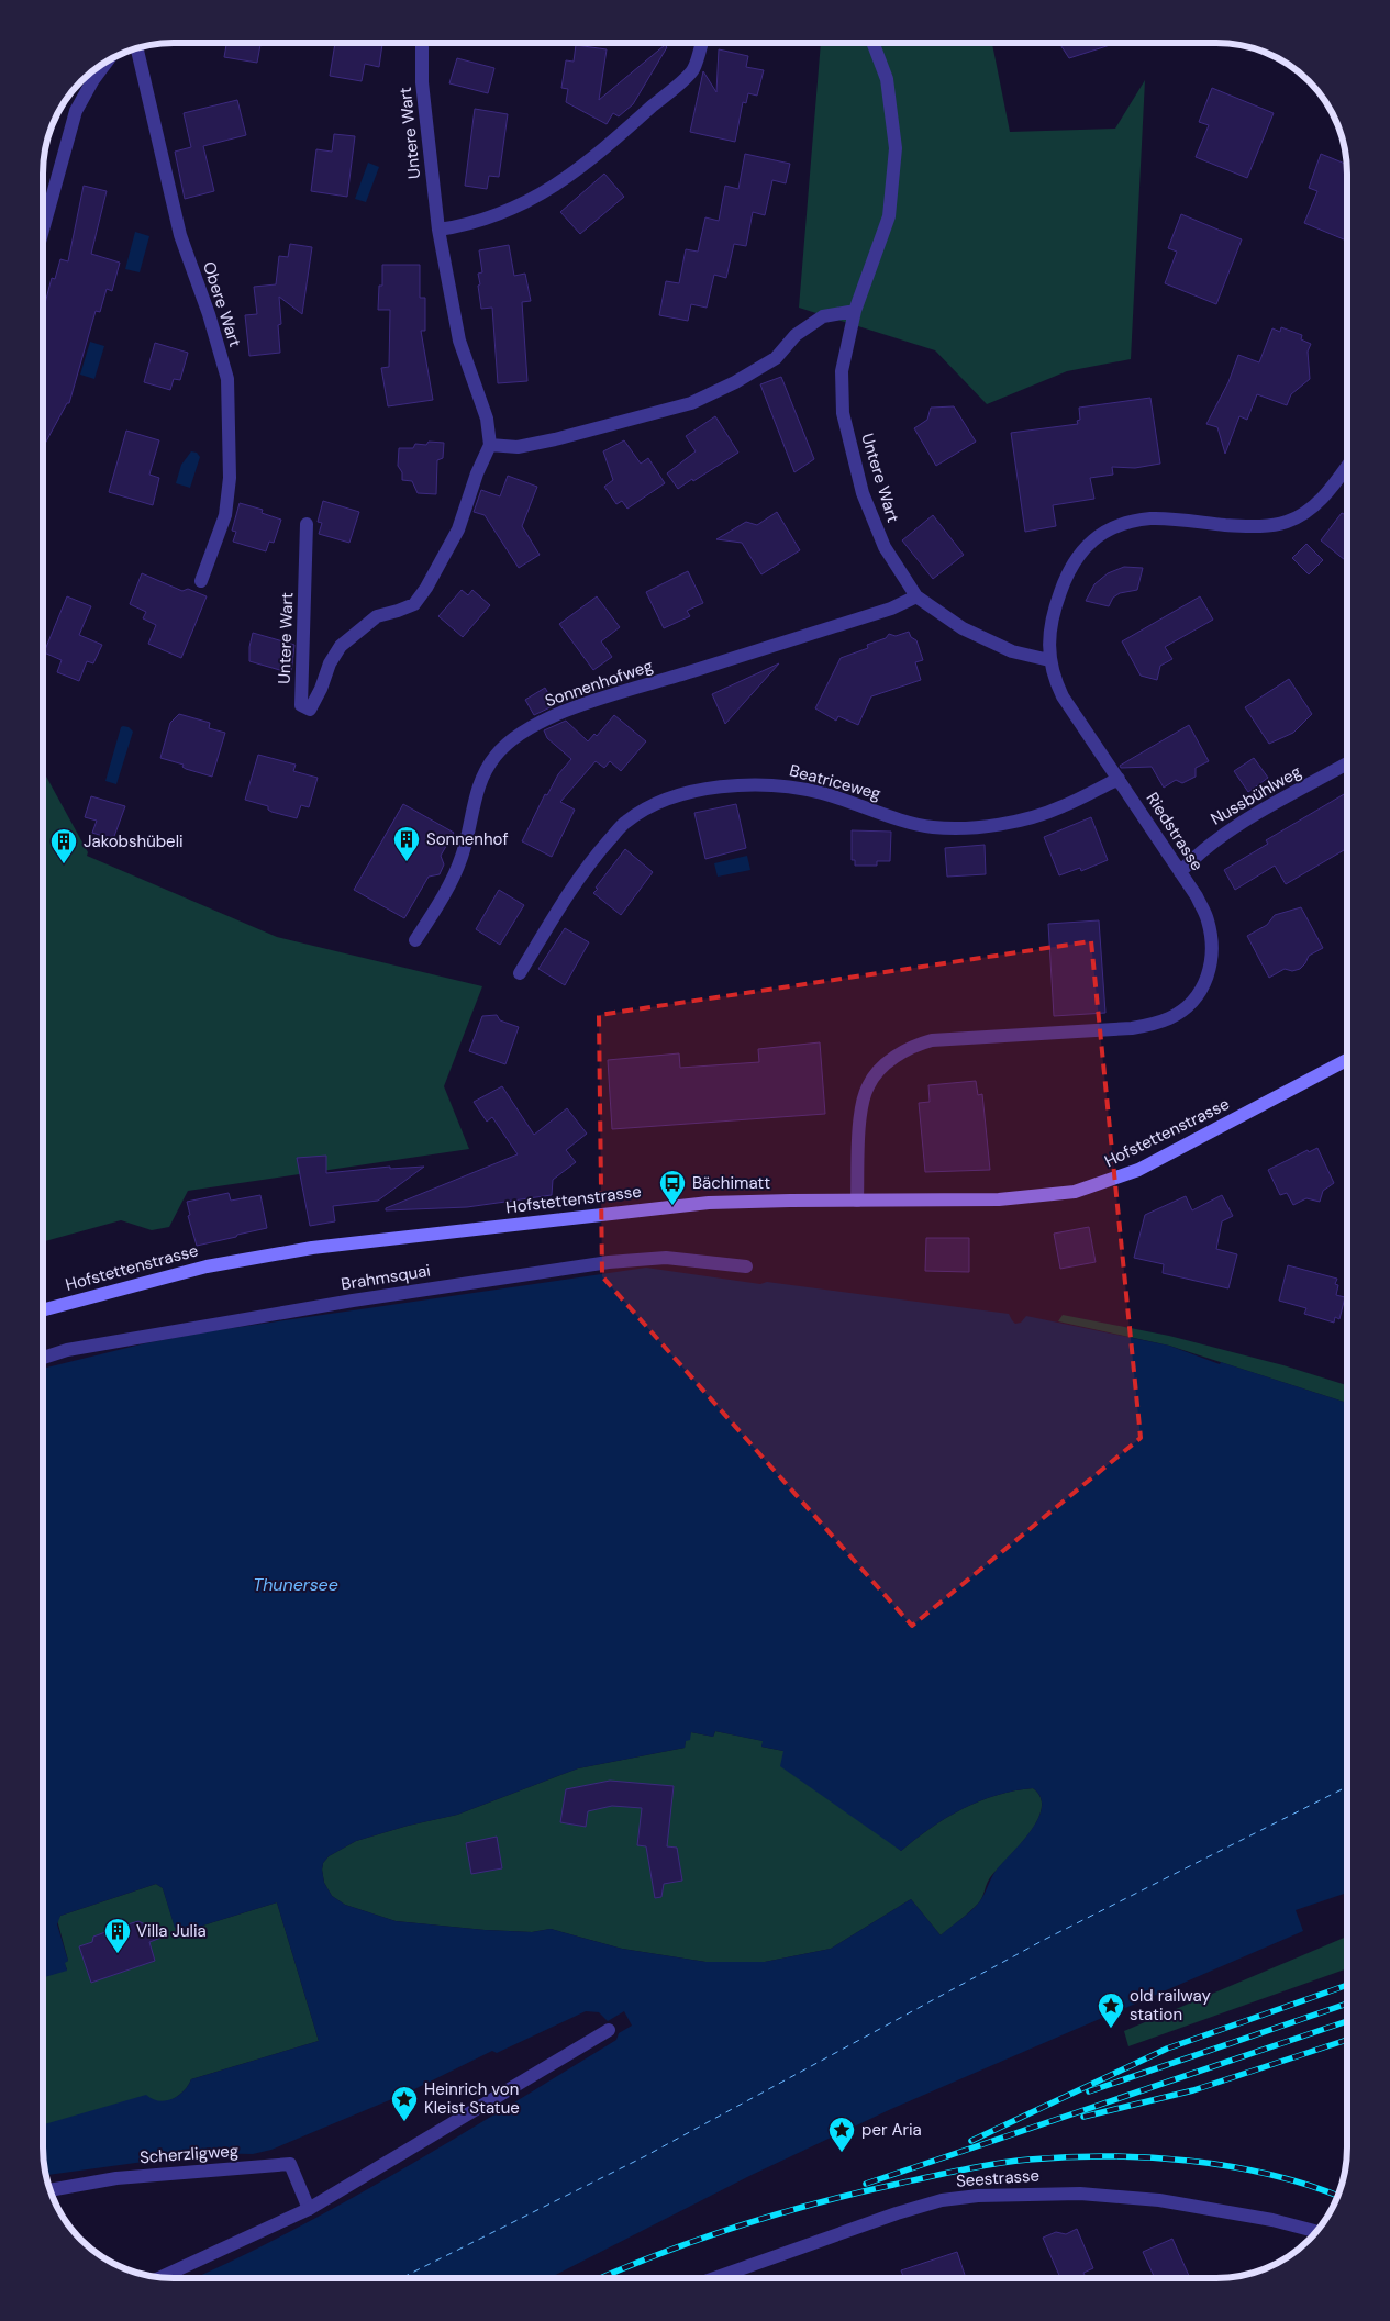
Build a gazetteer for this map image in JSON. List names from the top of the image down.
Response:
{
  "streets": {
    "main road": ["Hofstettenstrasse"],
    "street": [
      "Untere Wart",
      "Obere Wart",
      "Sonnenhofweg",
      "Beatriceweg",
      "Nussbühlweg",
      "Riedstrasse",
      "Brahmsquai",
      "Scherzligweg",
      "Seestrasse"
    ]
  },
  "crossings": [
    ["Untere Wart", "Sonnenhofweg"],
    ["Untere Wart", "Riedstrasse"],
    ["Beatriceweg", "Riedstrasse"],
    ["Nussbühlweg", "Riedstrasse"],
    ["Riedstrasse", "Hofstettenstrasse"]
  ],
  "water": ["Thunersee"],
  "places": {
    "building": ["Sonnenhof", "Jakobshübeli", "Villa Julia"],
    "bus stop": ["Bächimatt"],
    "place": ["old railway station", "Heinrich von Kleist Statue", "per Aria"]
  }
}
